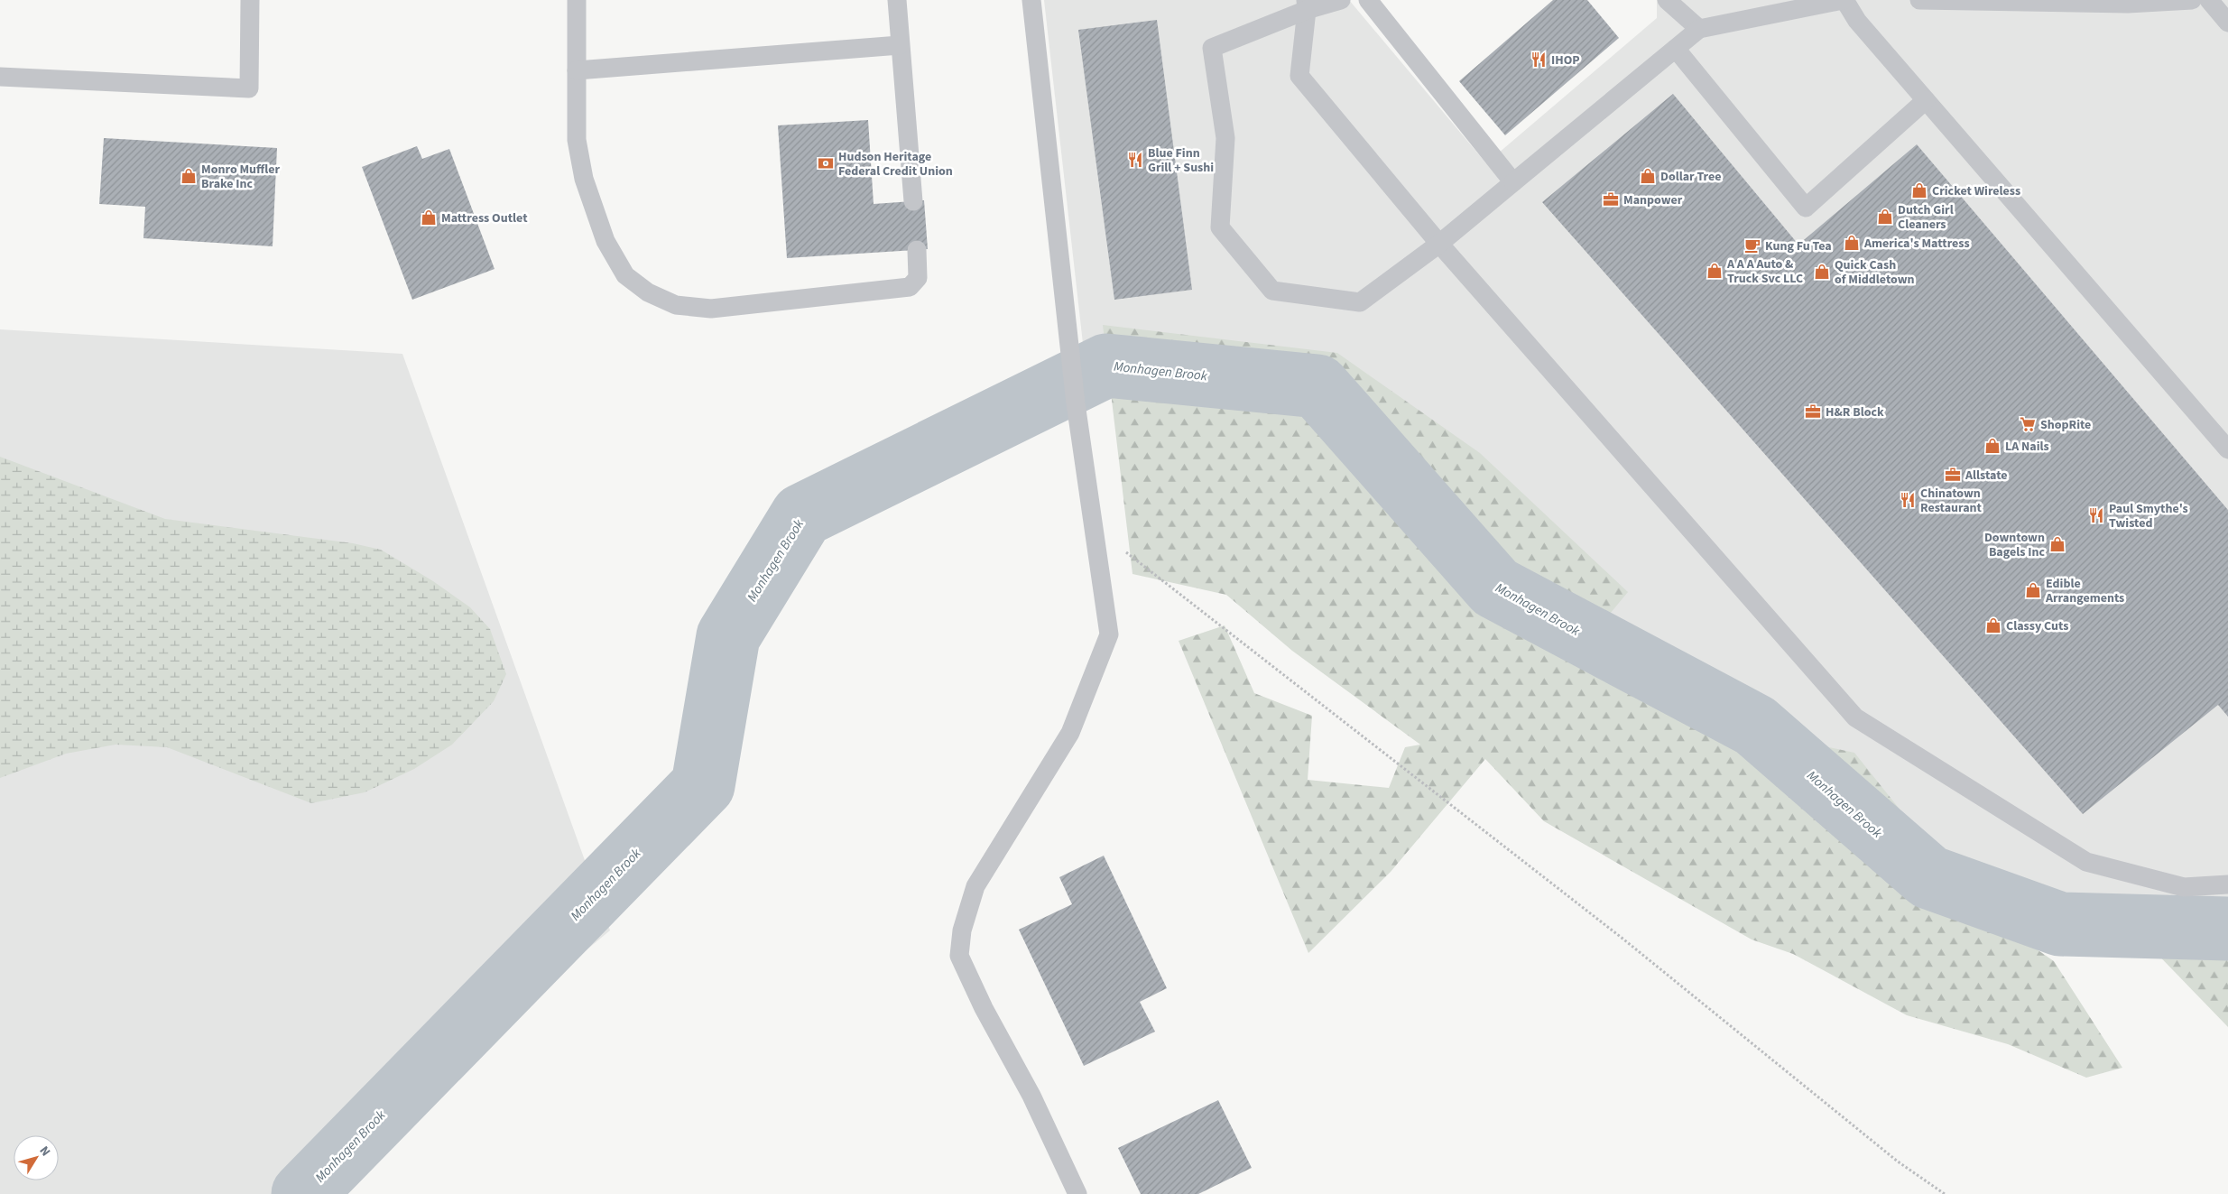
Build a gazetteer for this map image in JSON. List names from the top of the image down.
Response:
{
  "water": ["Monhagen Brook"],
  "places": {
    "restaurant": [
      "IHOP",
      "Blue Finn Grill + Sushi",
      "Chinatown Restaurant",
      "Paul Smythe's Twisted"
    ],
    "bank": ["Hudson Heritage Federal Credit Union"],
    "shop": [
      "Monro Muffler Brake Inc",
      "Dollar Tree",
      "Cricket Wireless",
      "Dutch Girl Cleaners",
      "Mattress Outlet",
      "America's Mattress",
      "A A A Auto & Truck Svc LLC",
      "Quick Cash of Middletown",
      "LA Nails",
      "Downtown Bagels Inc",
      "Edible Arrangements",
      "Classy Cuts"
    ],
    "office": ["Manpower", "H&R Block", "Allstate"],
    "cafe": ["Kung Fu Tea"],
    "supermarket": ["ShopRite"]
  },
  "north": "top right"
}
